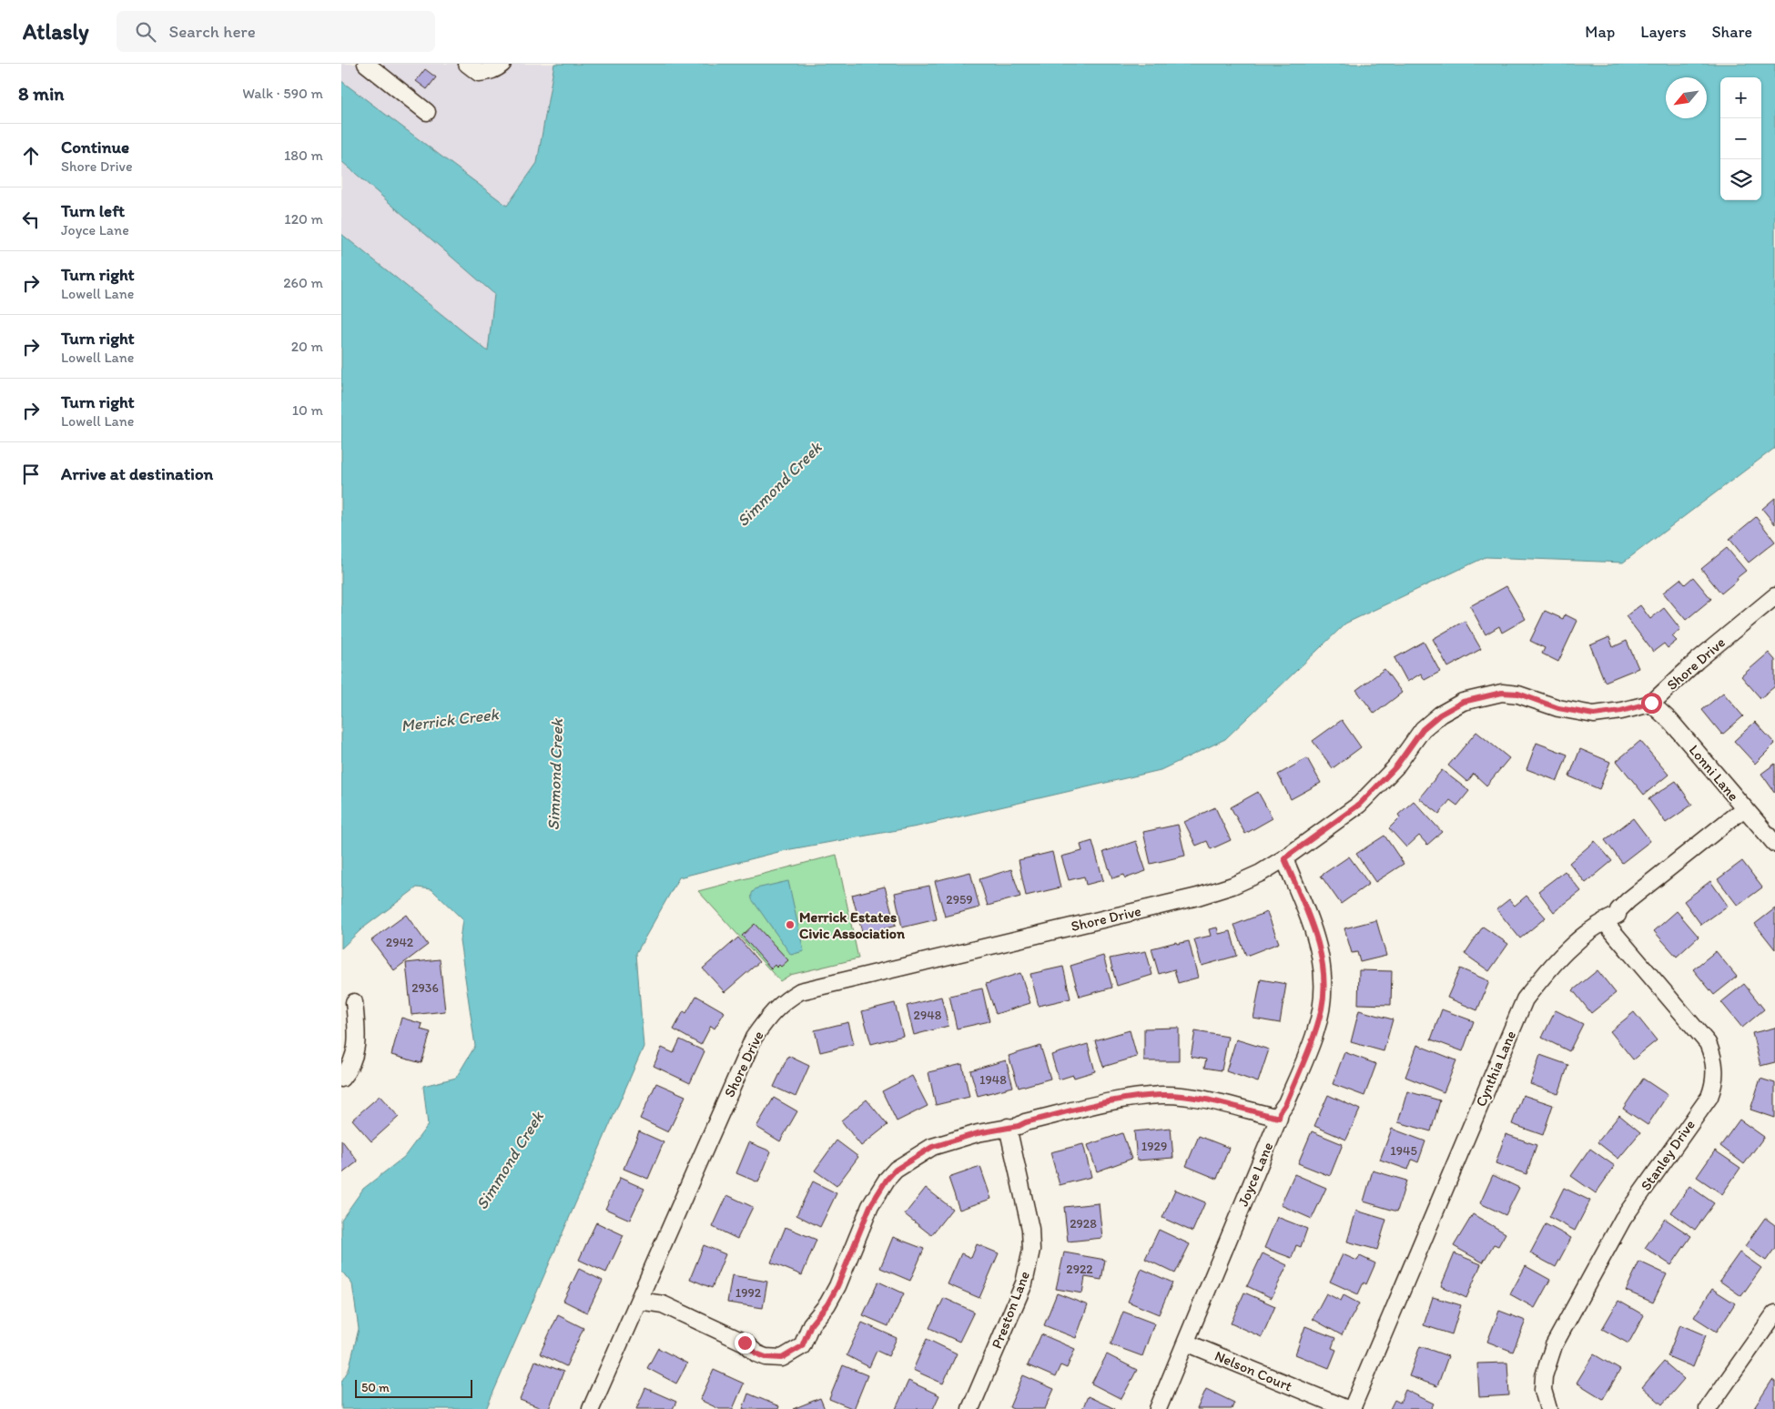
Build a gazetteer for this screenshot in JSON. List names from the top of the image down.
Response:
{
  "streets": {
    "street": [
      "Shore Drive",
      "Lonni Lane",
      "Cynthia Lane",
      "Stanley Drive",
      "Joyce Lane",
      "Preston Lane",
      "Nelson Court"
    ]
  },
  "crossings": [
    ["Shore Drive", "Lonni Lane"],
    ["Shore Drive", "Joyce Lane"],
    ["Lonni Lane", "Cynthia Lane"],
    ["Cynthia Lane", "Stanley Drive"],
    ["Joyce Lane", "Nelson Court"]
  ],
  "water": ["Simmond Creek", "Merrick Creek"],
  "places": ["Merrick Estates Civic Association"],
  "house_numbers": [
    "2959",
    "2942",
    "2936",
    "2948",
    "1948",
    "1929",
    "1945",
    "2928",
    "2922",
    "1992"
  ],
  "scale_bar": "50 m",
  "north": "bottom left",
  "page": {
    "header": "Atlasly",
    "search": "Search here",
    "nav": ["Map", "Layers", "Share"],
    "heading": ["8 min", "Walk · 590 m"],
    "map_buttons": ["+", "−"],
    "list": [
      ["Continue", "Shore Drive", "180 m"],
      ["Turn left", "Joyce Lane", "120 m"],
      ["Turn right", "Lowell Lane", "260 m"],
      ["Turn right", "Lowell Lane", "20 m"],
      ["Turn right", "Lowell Lane", "10 m"],
      "Arrive at destination"
    ],
    "scale": "50 m"
  }
}
